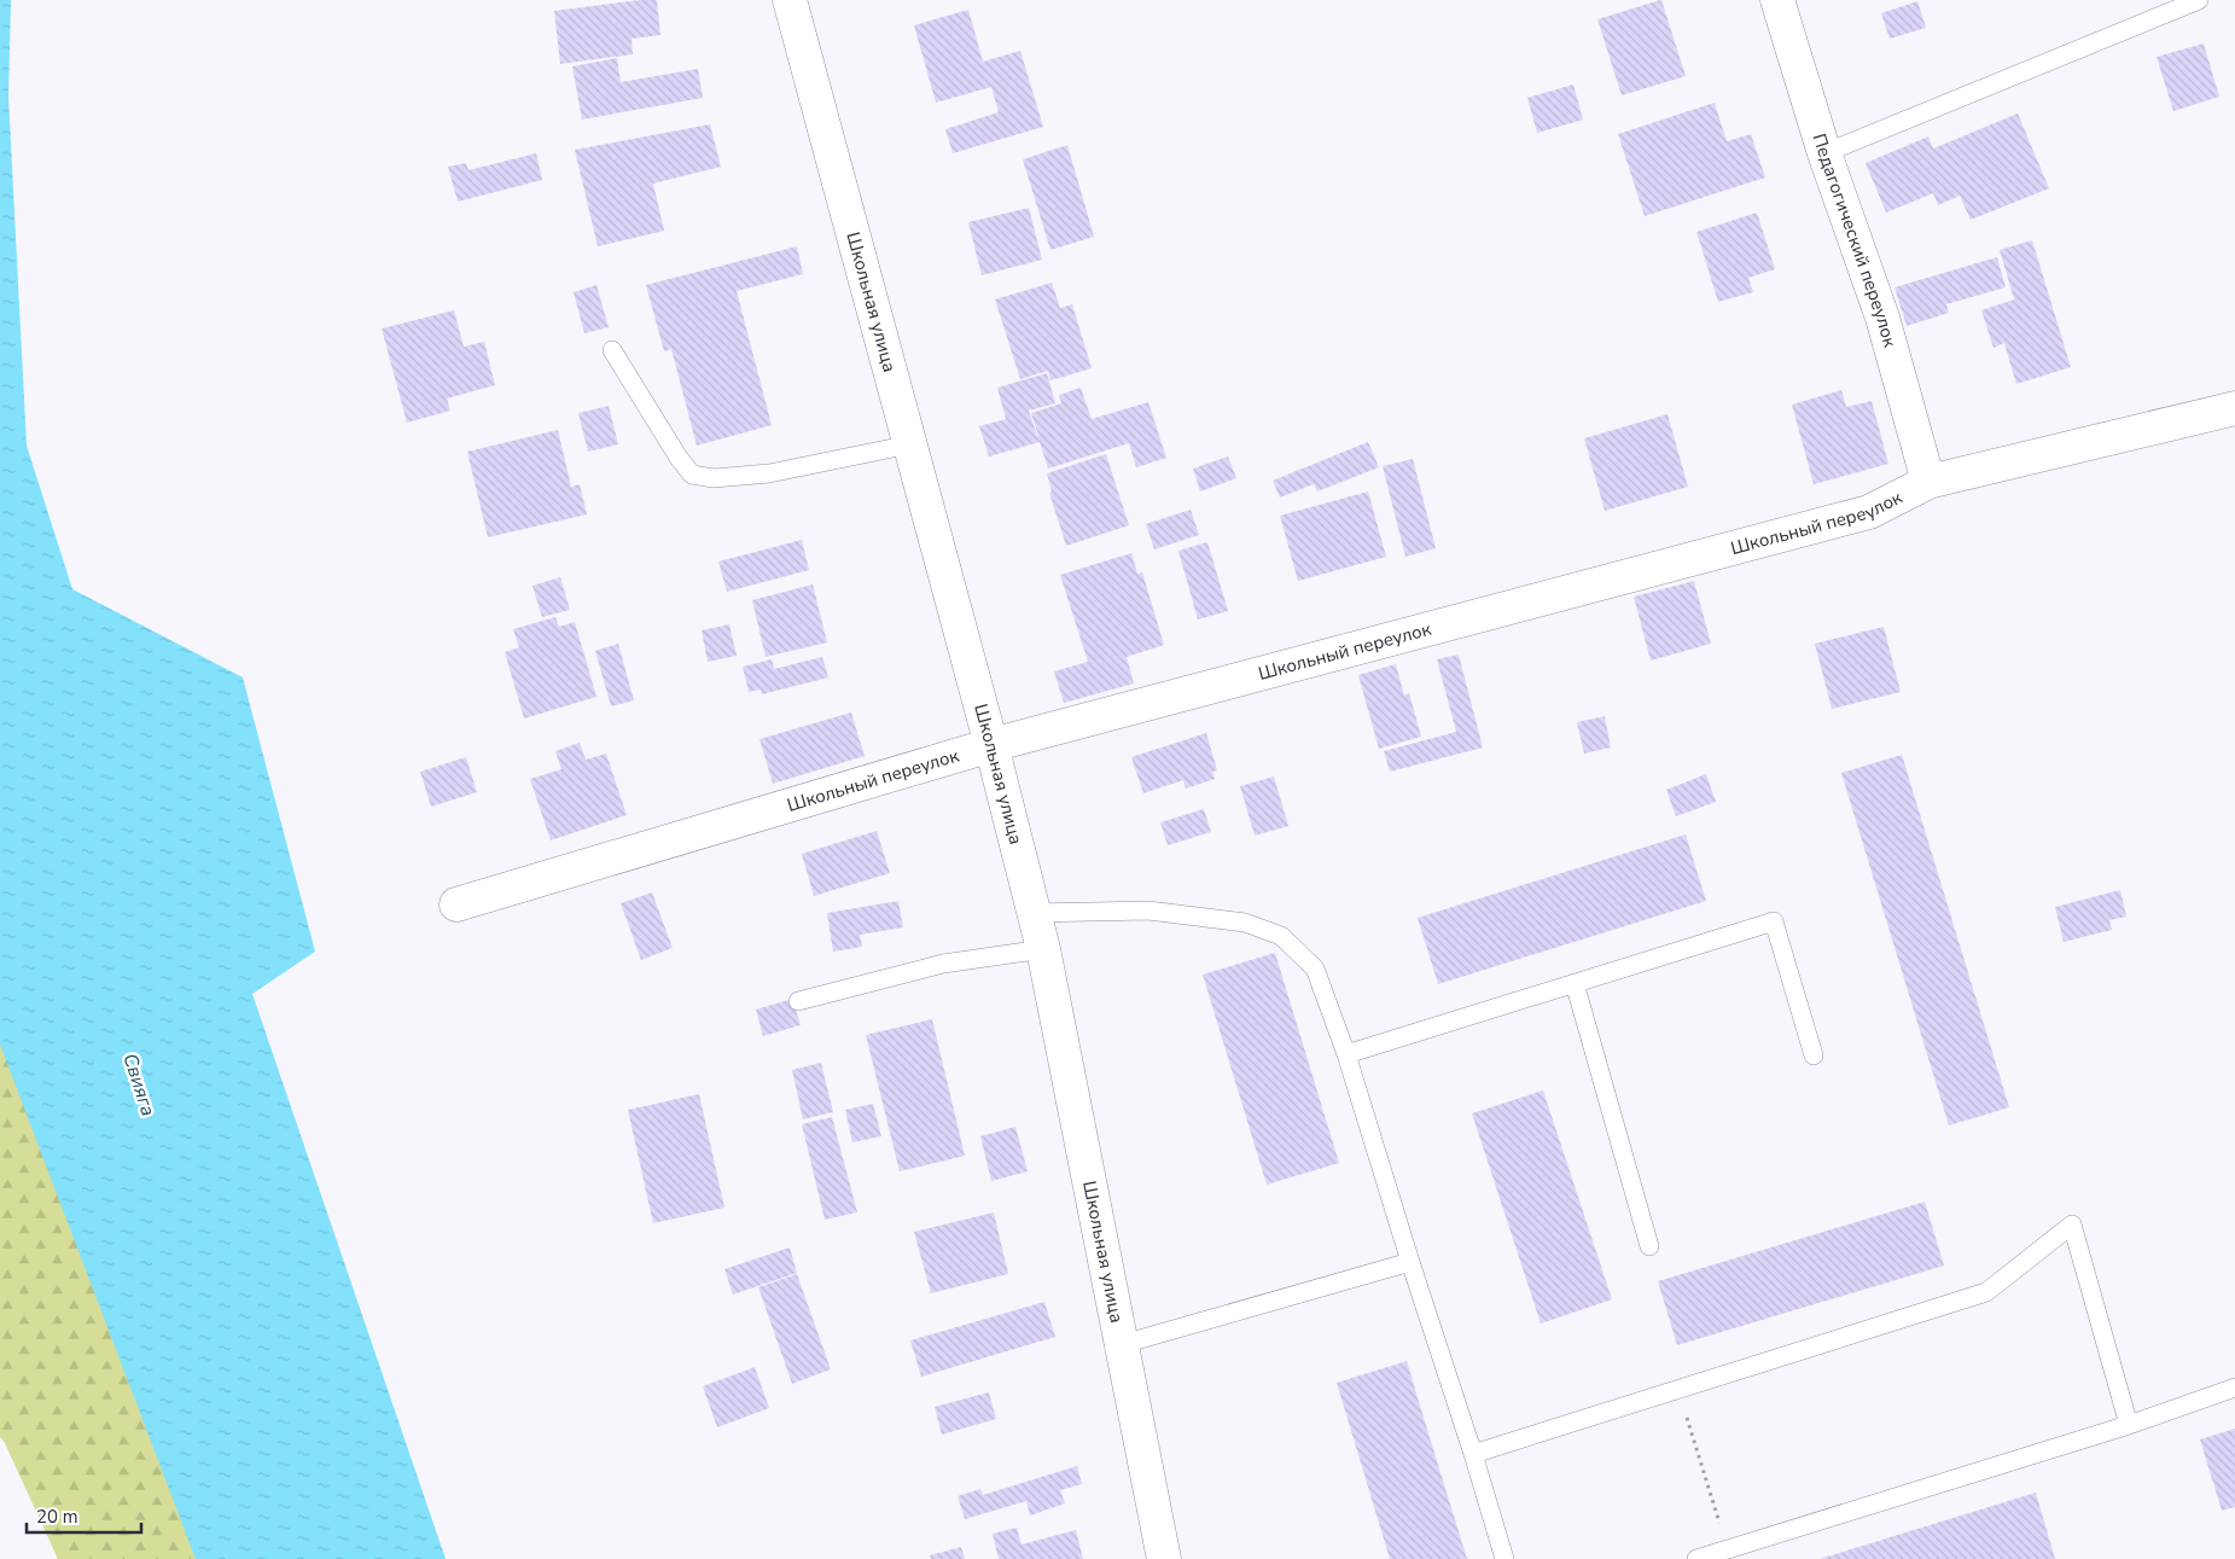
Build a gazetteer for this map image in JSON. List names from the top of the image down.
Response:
{
  "streets": {
    "street": ["Педагогический переулок", "Школьная улица", "Школьный переулок"]
  },
  "crossings": [
    ["Педагогический переулок", "Школьный переулок"],
    ["Школьная улица", "Школьный переулок"]
  ],
  "water": ["Свияга"],
  "scale_bar": "20 m"
}
